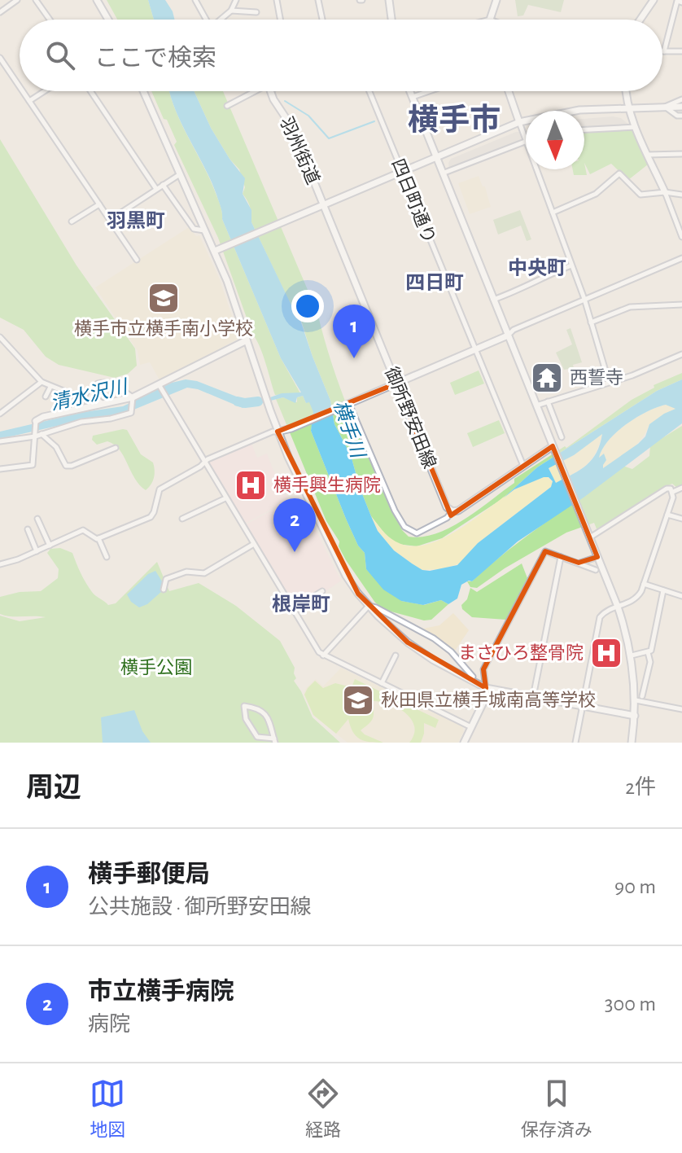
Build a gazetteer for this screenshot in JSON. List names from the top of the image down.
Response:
{
  "streets": {
    "street": ["羽州街道", "四日町通り", "御所野安田線"]
  },
  "crossings": [
    ["羽州街道", "御所野安田線"]
  ],
  "districts": [
    "横手市",
    "羽黒町",
    "中央町",
    "四日町",
    "根岸町"
  ],
  "water": ["清水沢川", "横手川"],
  "parks": ["横手公園"],
  "places": {
    "school or university": ["横手市立横手南小学校", "秋田県立横手城南高等学校"],
    "temple": ["西誓寺"],
    "hospital": ["横手興生病院", "まさひろ整骨院"]
  },
  "north": "bottom",
  "page": {
    "search": "ここで検索",
    "pins": ["1", "2"],
    "heading": ["周辺", "2件"],
    "list": [
      {
        "mark": "1",
        "name": "横手郵便局",
        "note": "公共施設 · 御所野安田線",
        "value": "90 m"
      },
      {
        "mark": "2",
        "name": "市立横手病院",
        "note": "病院",
        "value": "300 m"
      }
    ],
    "nav": ["地図", "経路", "保存済み"]
  }
}
